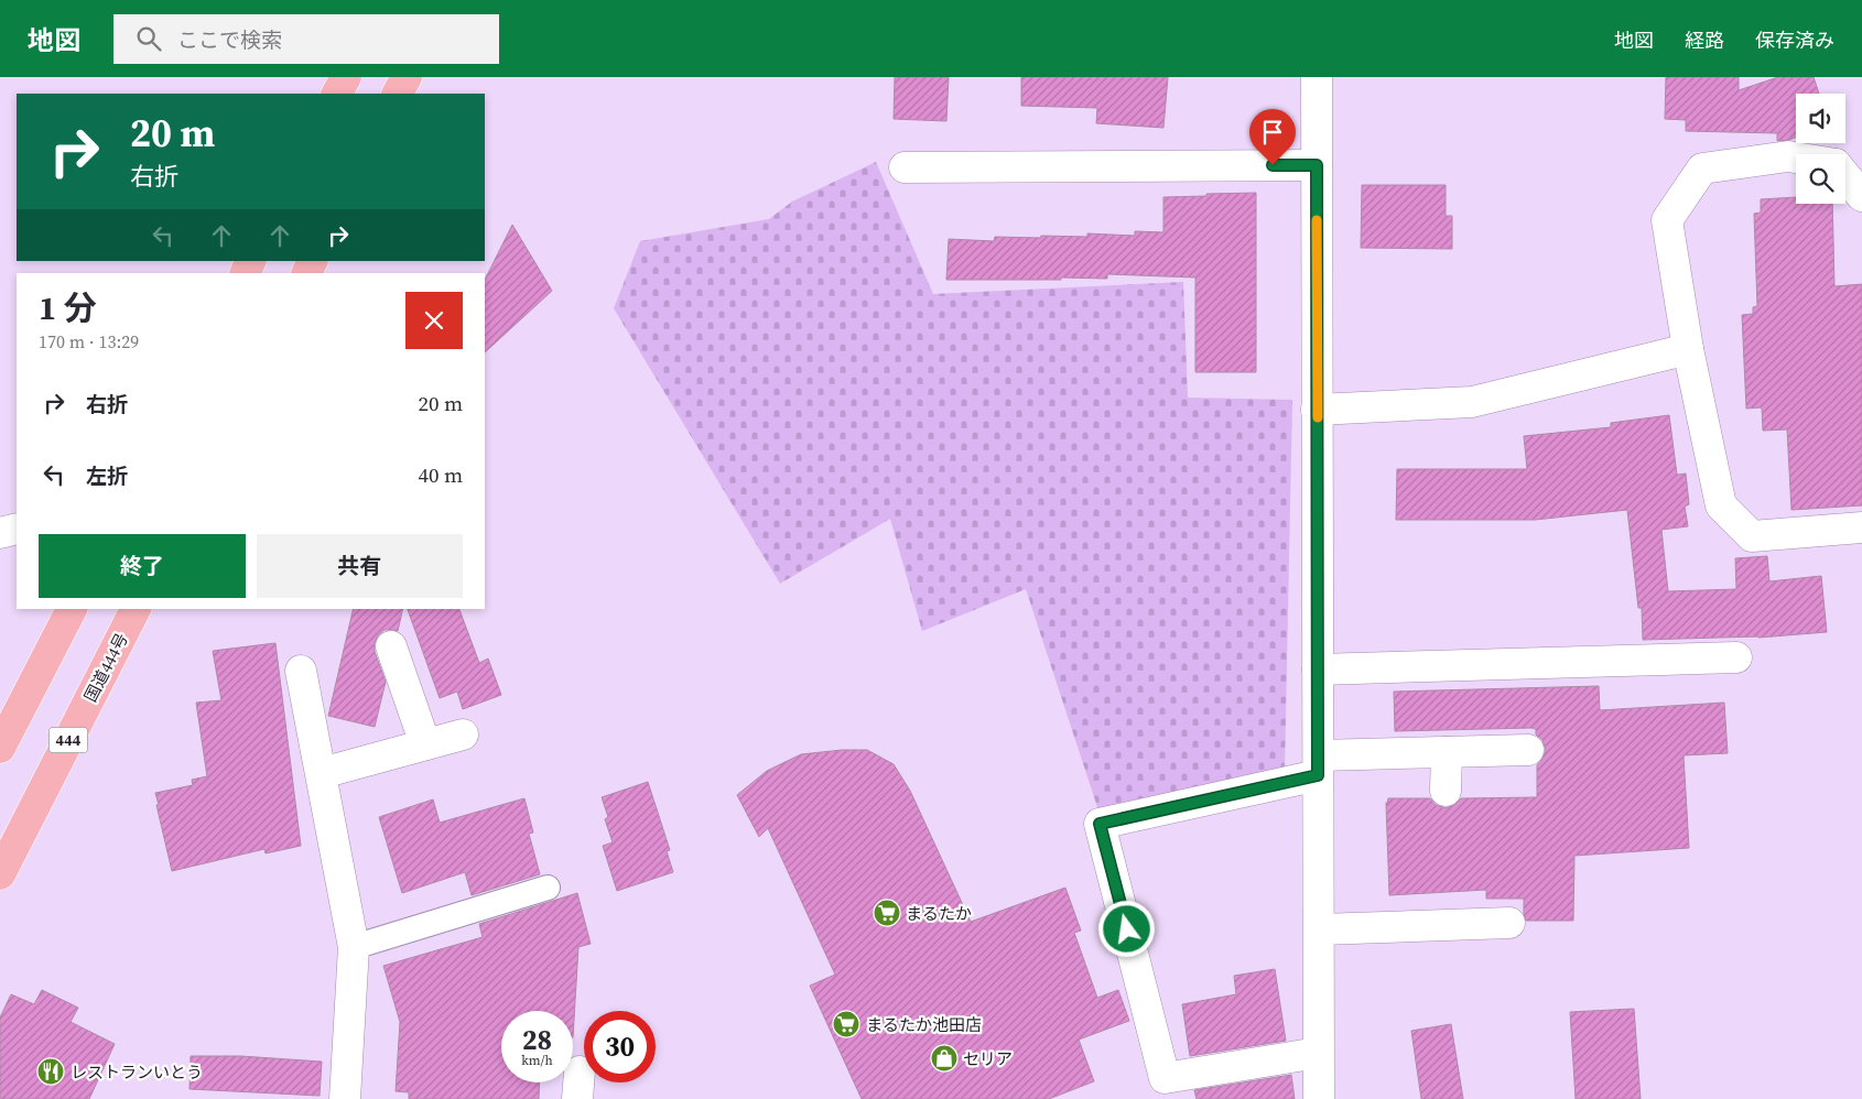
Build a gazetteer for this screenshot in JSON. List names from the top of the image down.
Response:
{
  "streets": {
    "highway": ["国道444号", "444"]
  },
  "places": {
    "supermarket": ["まるたか", "まるたか池田店"],
    "shop": ["セリア"],
    "restaurant": ["レストランいとう"]
  },
  "page": {
    "header": "地図",
    "search": "ここで検索",
    "nav": ["地図", "経路", "保存済み"],
    "turn": ["20 m", "右折"],
    "heading": ["1 分", "170 m · 13:29"],
    "list": [
      {
        "name": "右折",
        "value": "20 m"
      },
      {
        "name": "左折",
        "value": "40 m"
      }
    ],
    "buttons": ["終了", "共有"],
    "speed": "28 km/h",
    "limit": "30"
  }
}
